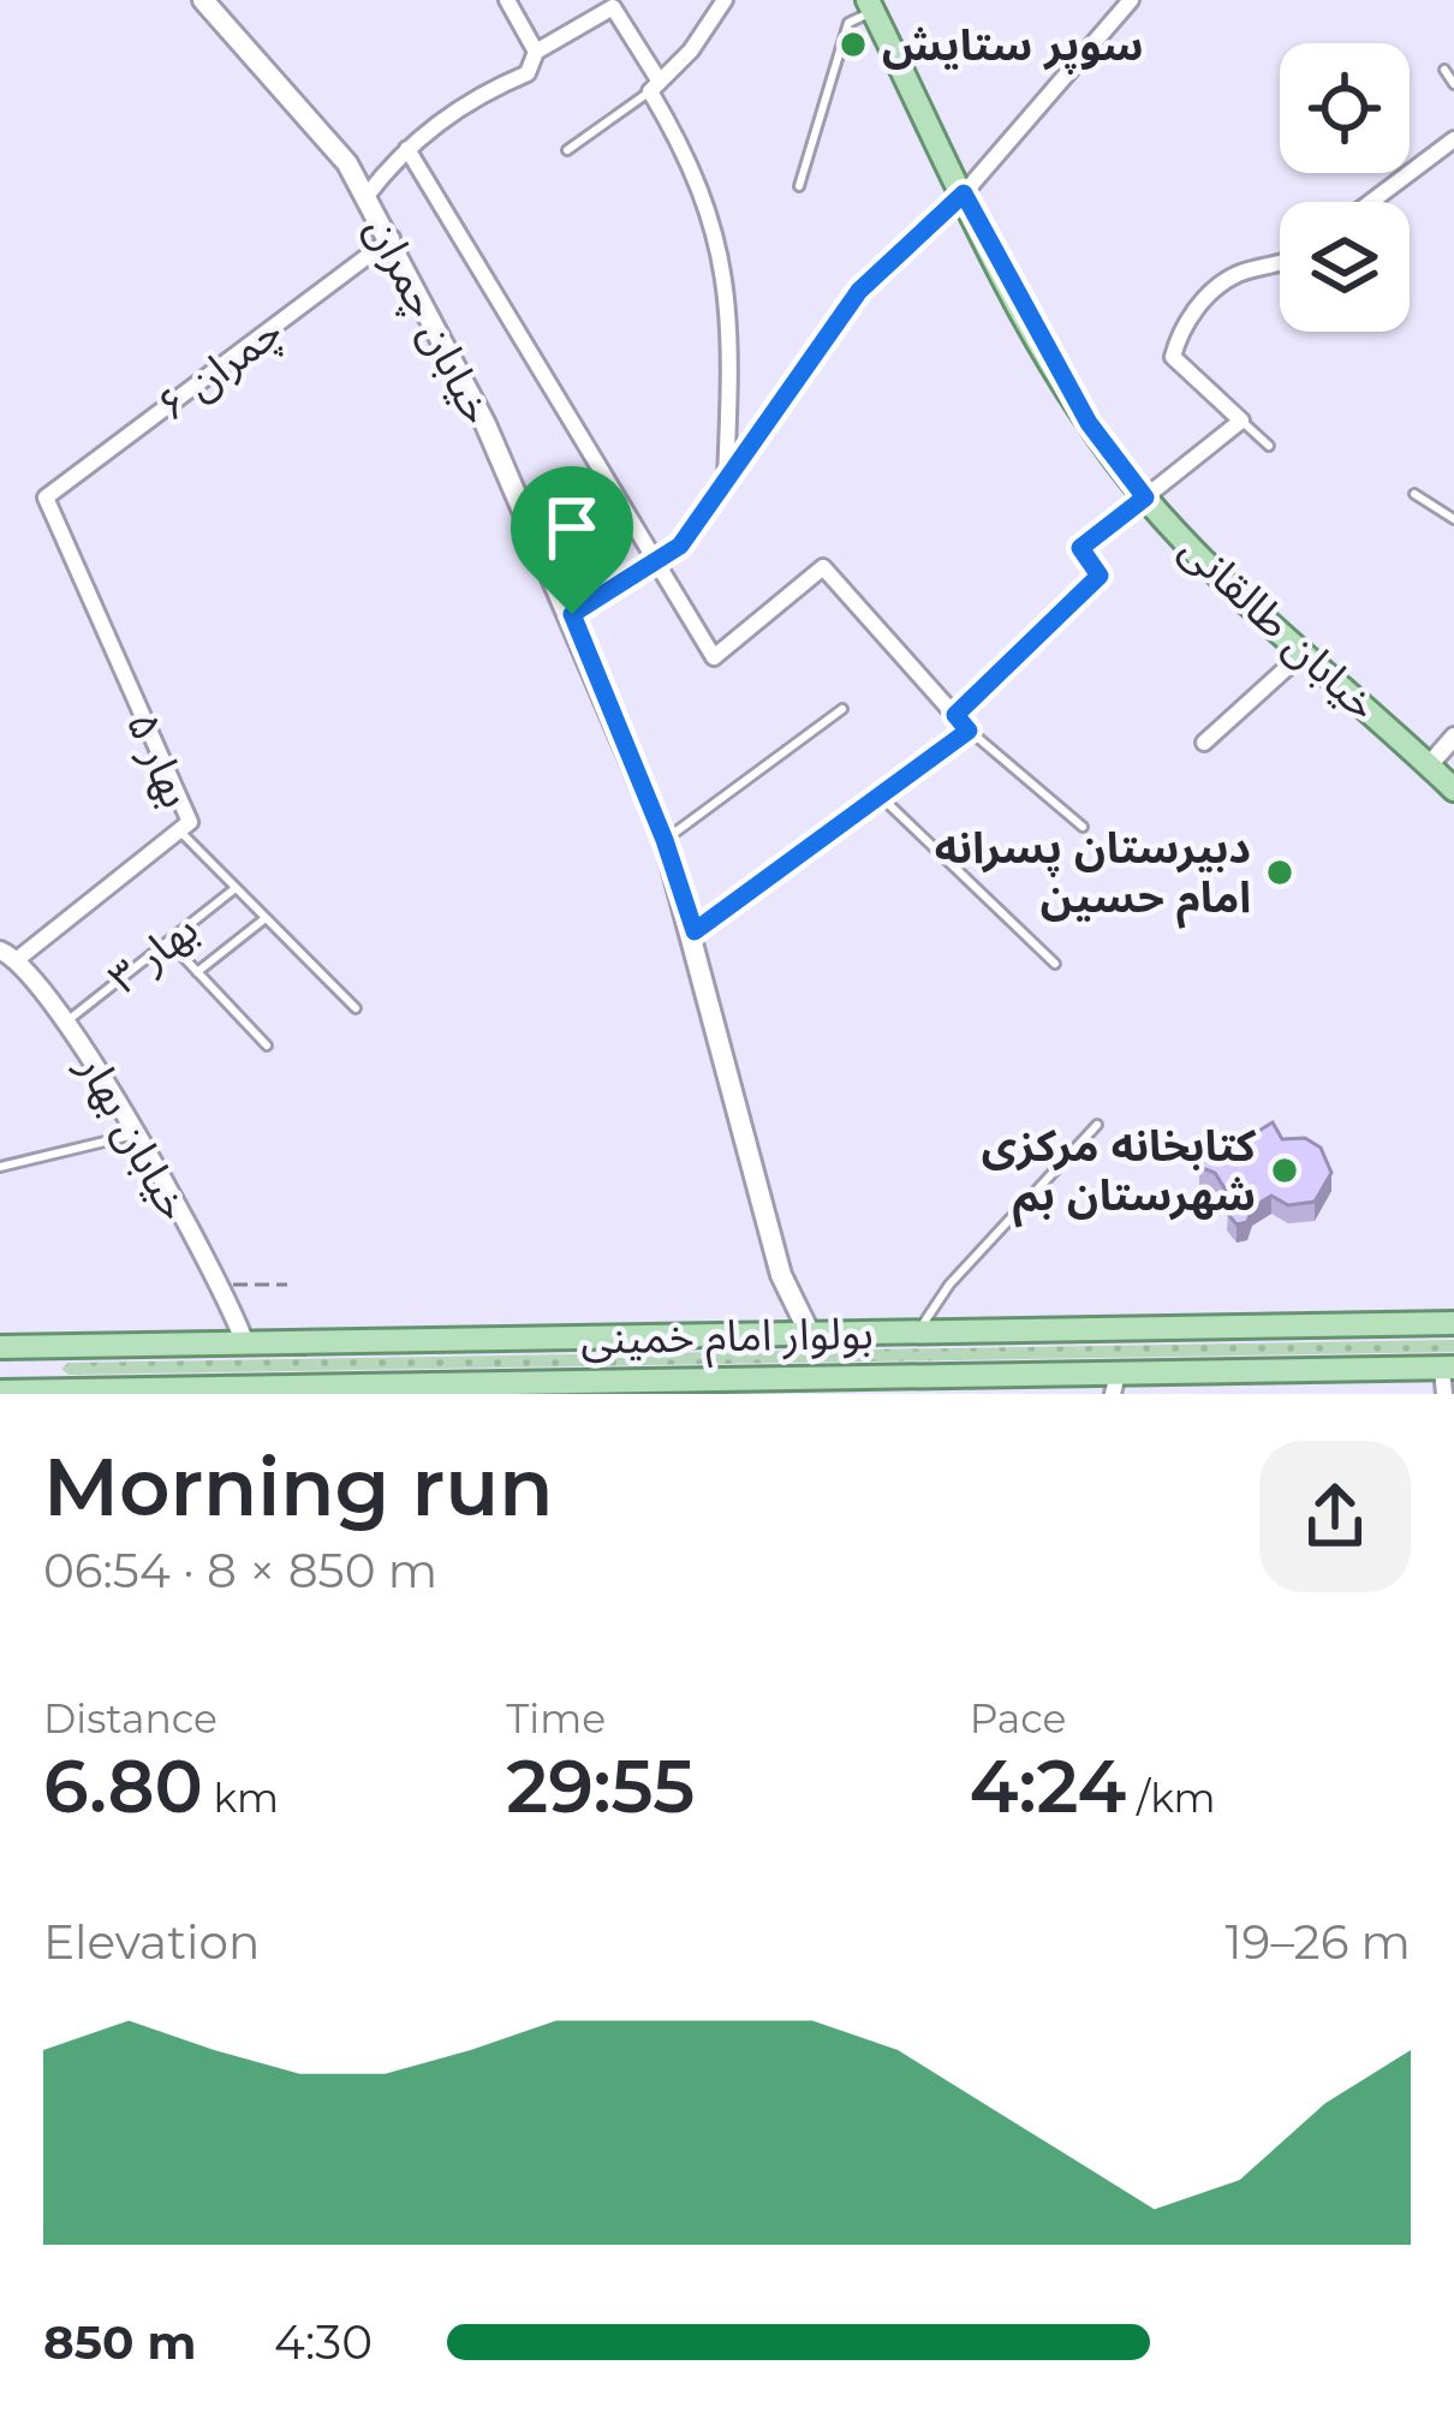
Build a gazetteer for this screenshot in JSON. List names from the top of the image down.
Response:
{
  "streets": {
    "main road": ["خیابان چمران", "خیابان طالقانی", "بولوار امام خمینی"],
    "street": ["چمران ۶", "بهار ۵", "خیابان بهار"],
    "lane": ["بهار ۳"]
  },
  "crossings": [
    ["خیابان چمران", "چمران ۶"],
    ["خیابان چمران", "بولوار امام خمینی"],
    ["چمران ۶", "بهار ۵"],
    ["بهار ۵", "خیابان بهار"],
    ["بهار ۳", "خیابان بهار"],
    ["خیابان بهار", "بولوار امام خمینی"]
  ],
  "places": ["سوپر ستایش", "دبیرستان پسرانه امام حسین", "کتابخانه مرکزی شهرستان بم"],
  "page": {
    "heading": ["Morning run", "06:54 · 8 × 850 m"],
    "stats": [
      ["Distance", "6.80 km"],
      ["Time", "29:55"],
      ["Pace", "4:24 /km"]
    ],
    "chart": ["Elevation", "19–26 m"],
    "list": [
      {
        "name": "850 m",
        "note": "4:30"
      }
    ]
  }
}
